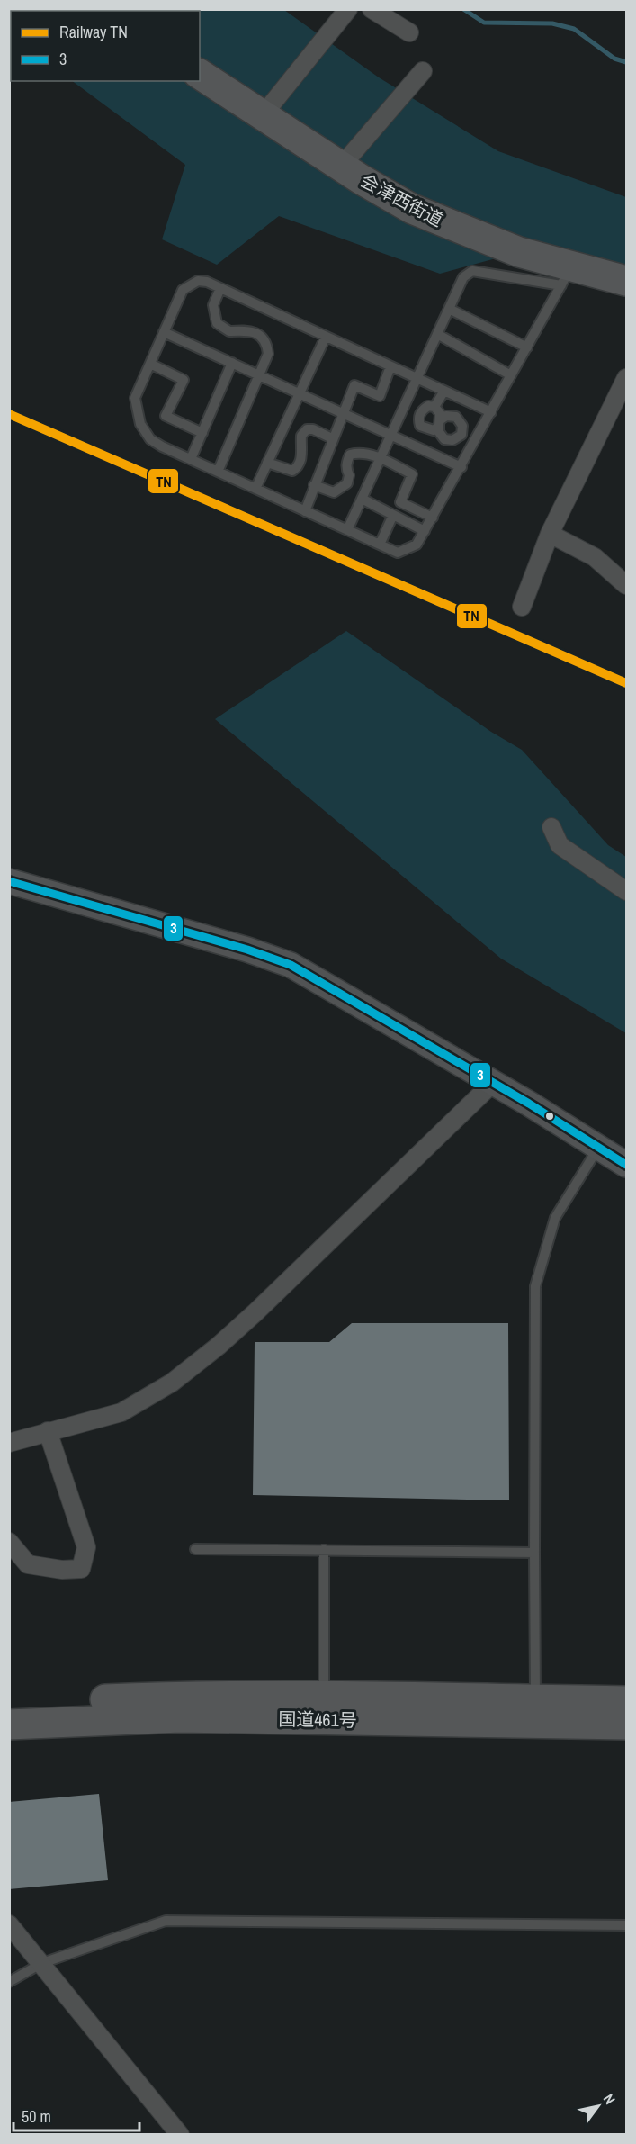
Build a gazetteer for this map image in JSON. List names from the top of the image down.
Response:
{
  "streets": {
    "highway": ["会津西街道", "国道461号"]
  },
  "lines": ["rail line TN", "transit line 3"],
  "legend": ["Railway TN", "3"],
  "scale_bar": "50 m",
  "north": "top right"
}
